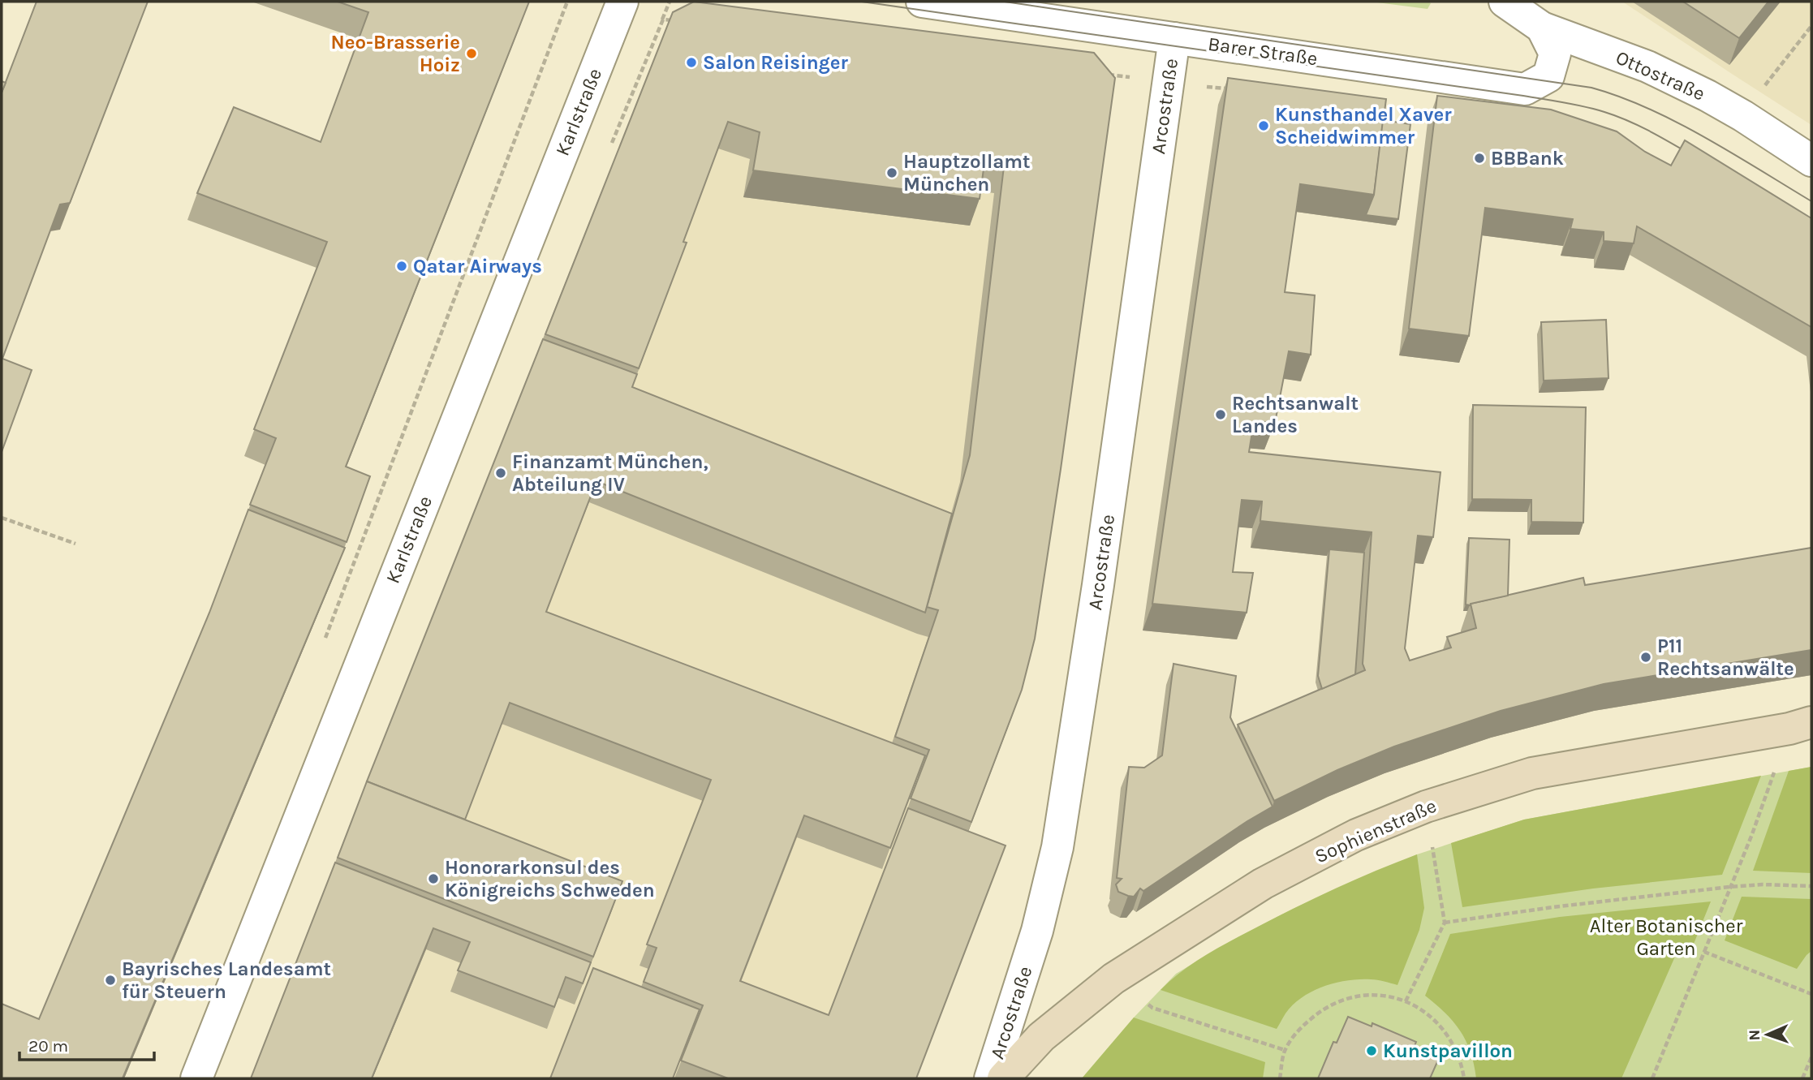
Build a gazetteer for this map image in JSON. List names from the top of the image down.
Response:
{
  "streets": {
    "street": [
      "Barer Straße",
      "Ottostraße",
      "Arcostraße",
      "Karlstraße",
      "Sophienstraße"
    ]
  },
  "crossings": [
    ["Barer Straße", "Ottostraße"],
    ["Barer Straße", "Arcostraße"]
  ],
  "parks": ["Alter Botanischer Garten"],
  "places": [
    "Neo-Brasserie Hoiz",
    "Salon Reisinger",
    "Kunsthandel Xaver Scheidwimmer",
    "BBBank",
    "Hauptzollamt München",
    "Qatar Airways",
    "Rechtsanwalt Landes",
    "Finanzamt München, Abteilung IV",
    "P11 Rechtsanwälte",
    "Honorarkonsul des Königreichs Schweden",
    "Bayrisches Landesamt für Steuern",
    "Kunstpavillon"
  ],
  "scale_bar": "20 m",
  "north": "left"
}
